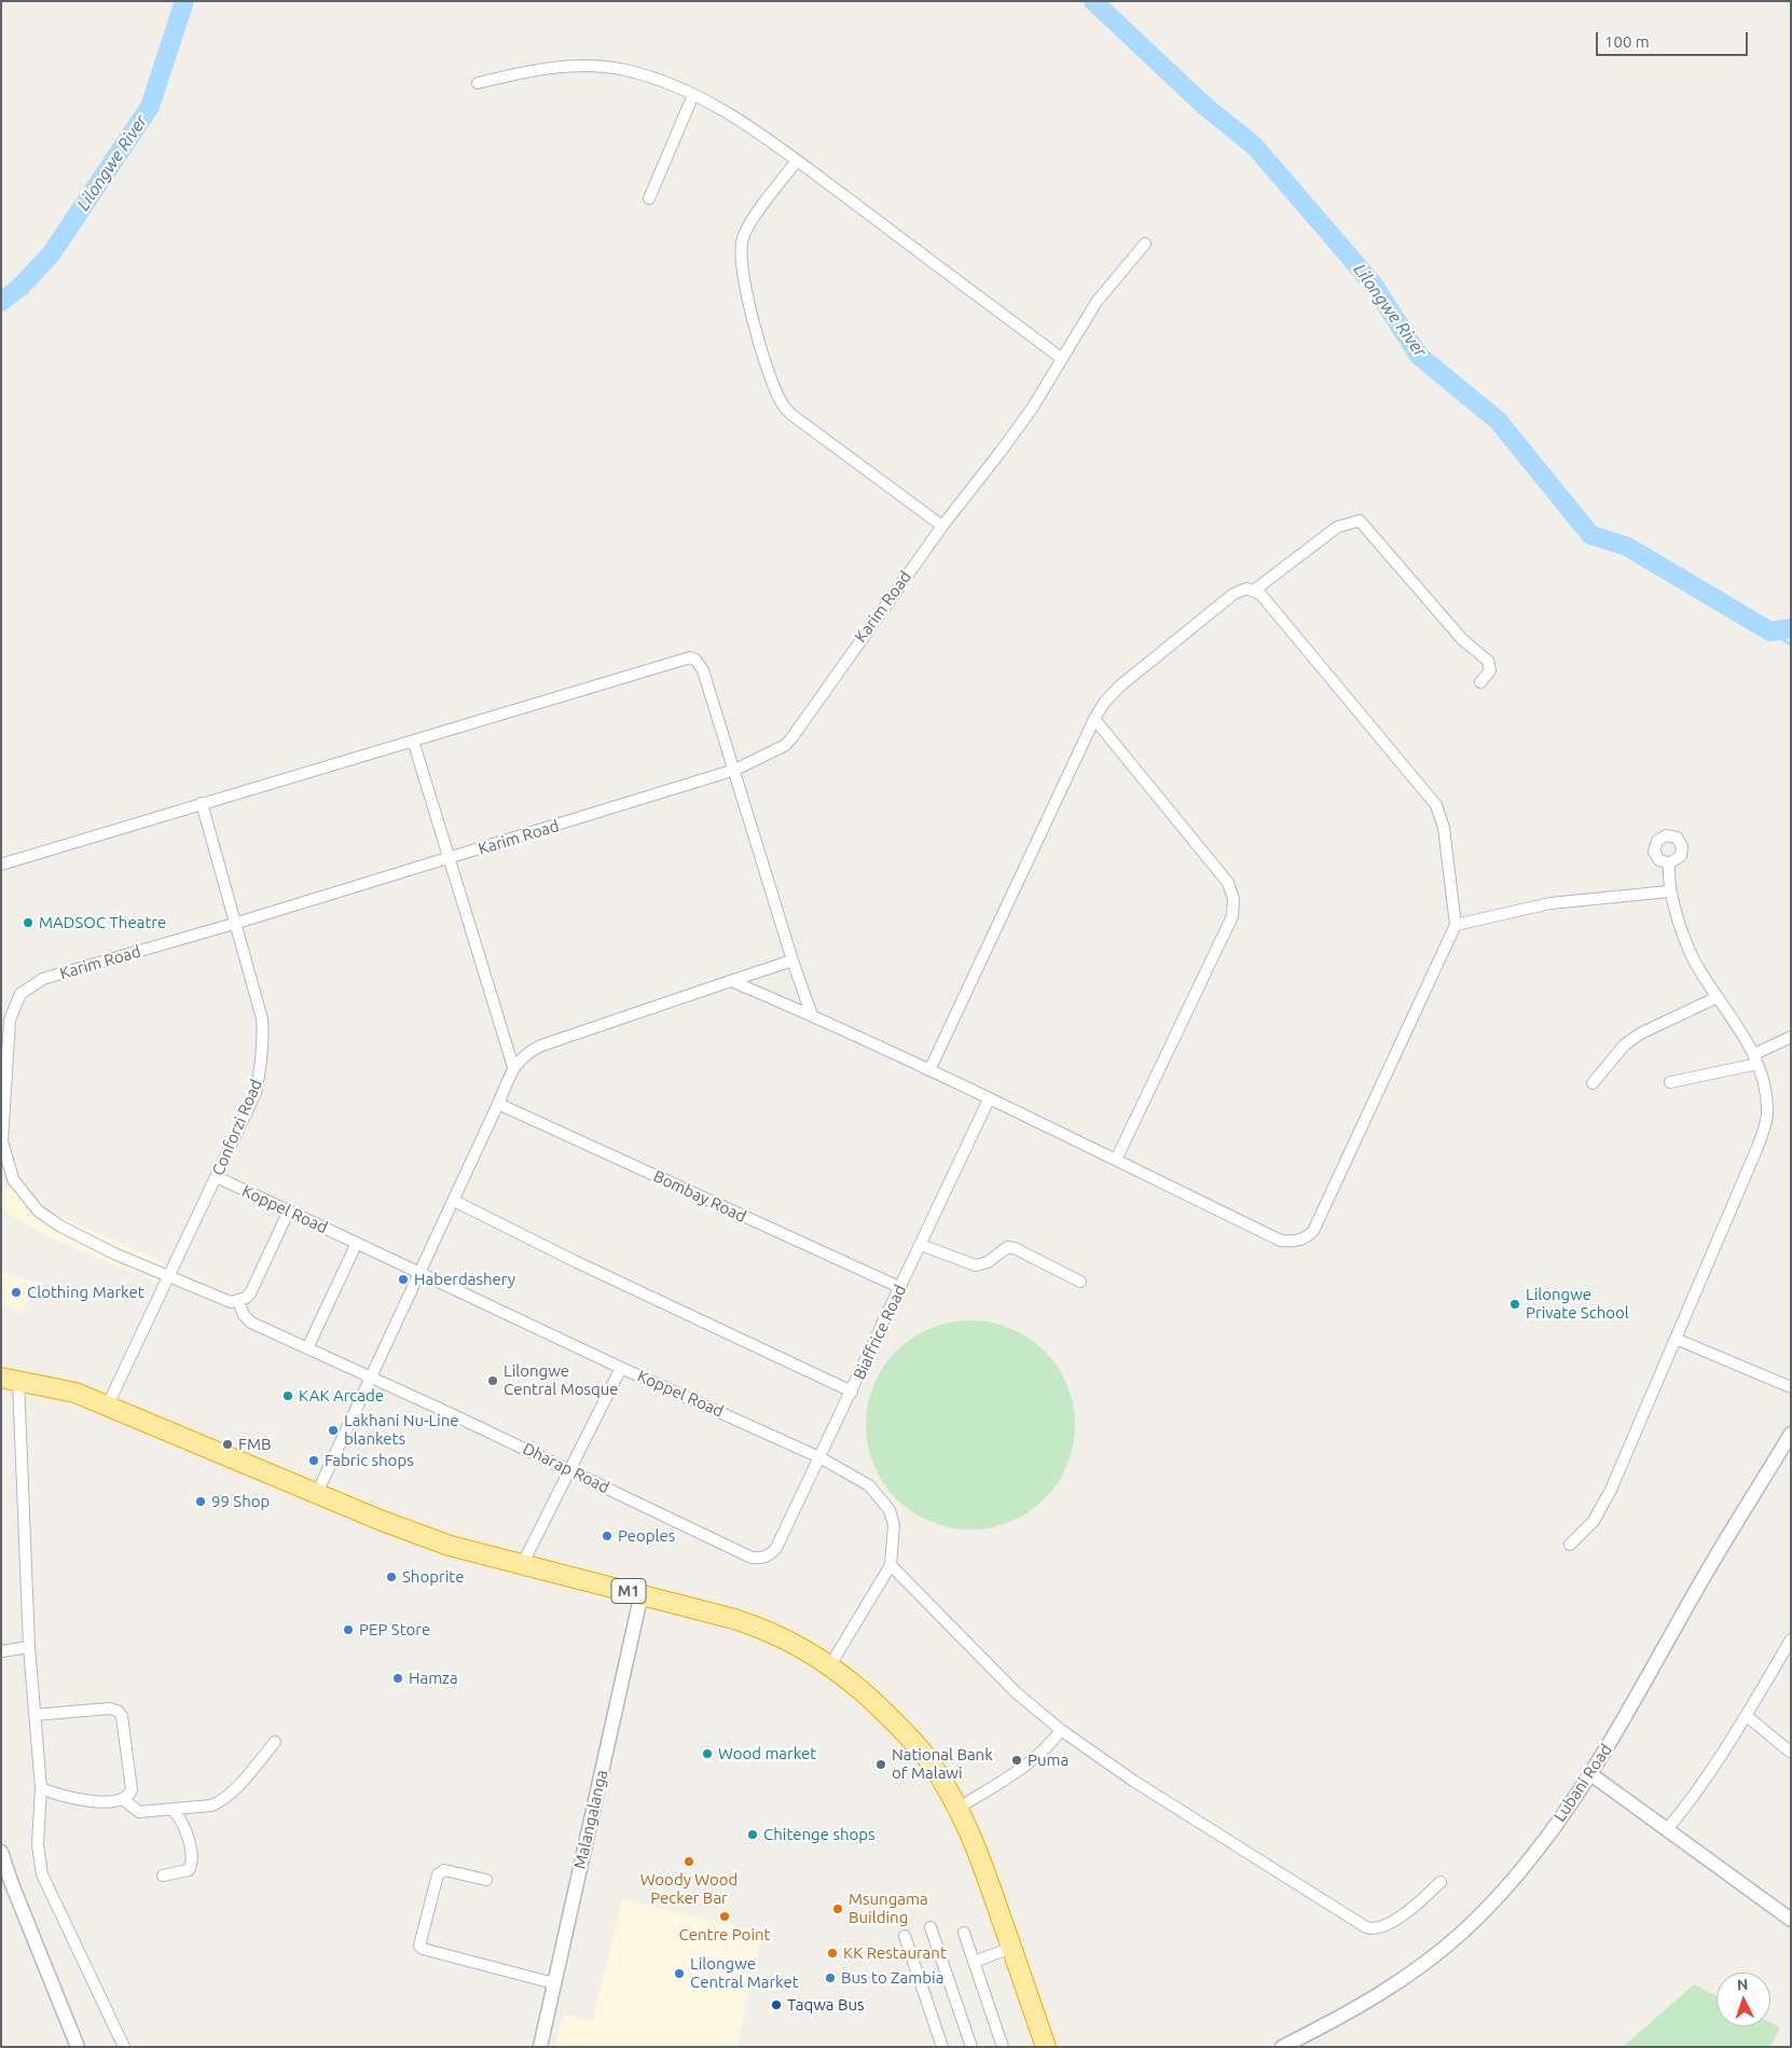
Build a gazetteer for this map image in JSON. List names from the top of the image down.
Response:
{
  "streets": {
    "highway": ["M1"],
    "street": [
      "Karim Road",
      "Conforzi Road",
      "Bombay Road",
      "Koppel Road",
      "Biaffrice Road",
      "Dharap Road",
      "Lubani Road",
      "Malangalanga"
    ]
  },
  "crossings": [
    ["Karim Road", "Conforzi Road"],
    ["Karim Road", "Dharap Road"],
    ["Conforzi Road", "Koppel Road"],
    ["Conforzi Road", "M1"],
    ["Bombay Road", "Biaffrice Road"],
    ["Koppel Road", "Biaffrice Road"],
    ["Koppel Road", "M1"],
    ["Biaffrice Road", "Dharap Road"],
    ["M1", "Malangalanga"]
  ],
  "water": ["Lilongwe River"],
  "places": [
    "MADSOC Theatre",
    "Haberdashery",
    "Clothing Market",
    "Lilongwe Private School",
    "Lilongwe Central Mosque",
    "KAK Arcade",
    "Lakhani Nu-Line blankets",
    "FMB",
    "Fabric shops",
    "99 Shop",
    "Peoples",
    "Shoprite",
    "PEP Store",
    "Hamza",
    "Wood market",
    "Puma",
    "National Bank of Malawi",
    "Chitenge shops",
    "Woody Wood Pecker Bar",
    "Msungama Building",
    "Centre Point",
    "KK Restaurant",
    "Lilongwe Central Market",
    "Bus to Zambia",
    "Taqwa Bus"
  ],
  "scale_bar": "100 m",
  "north": "top"
}
